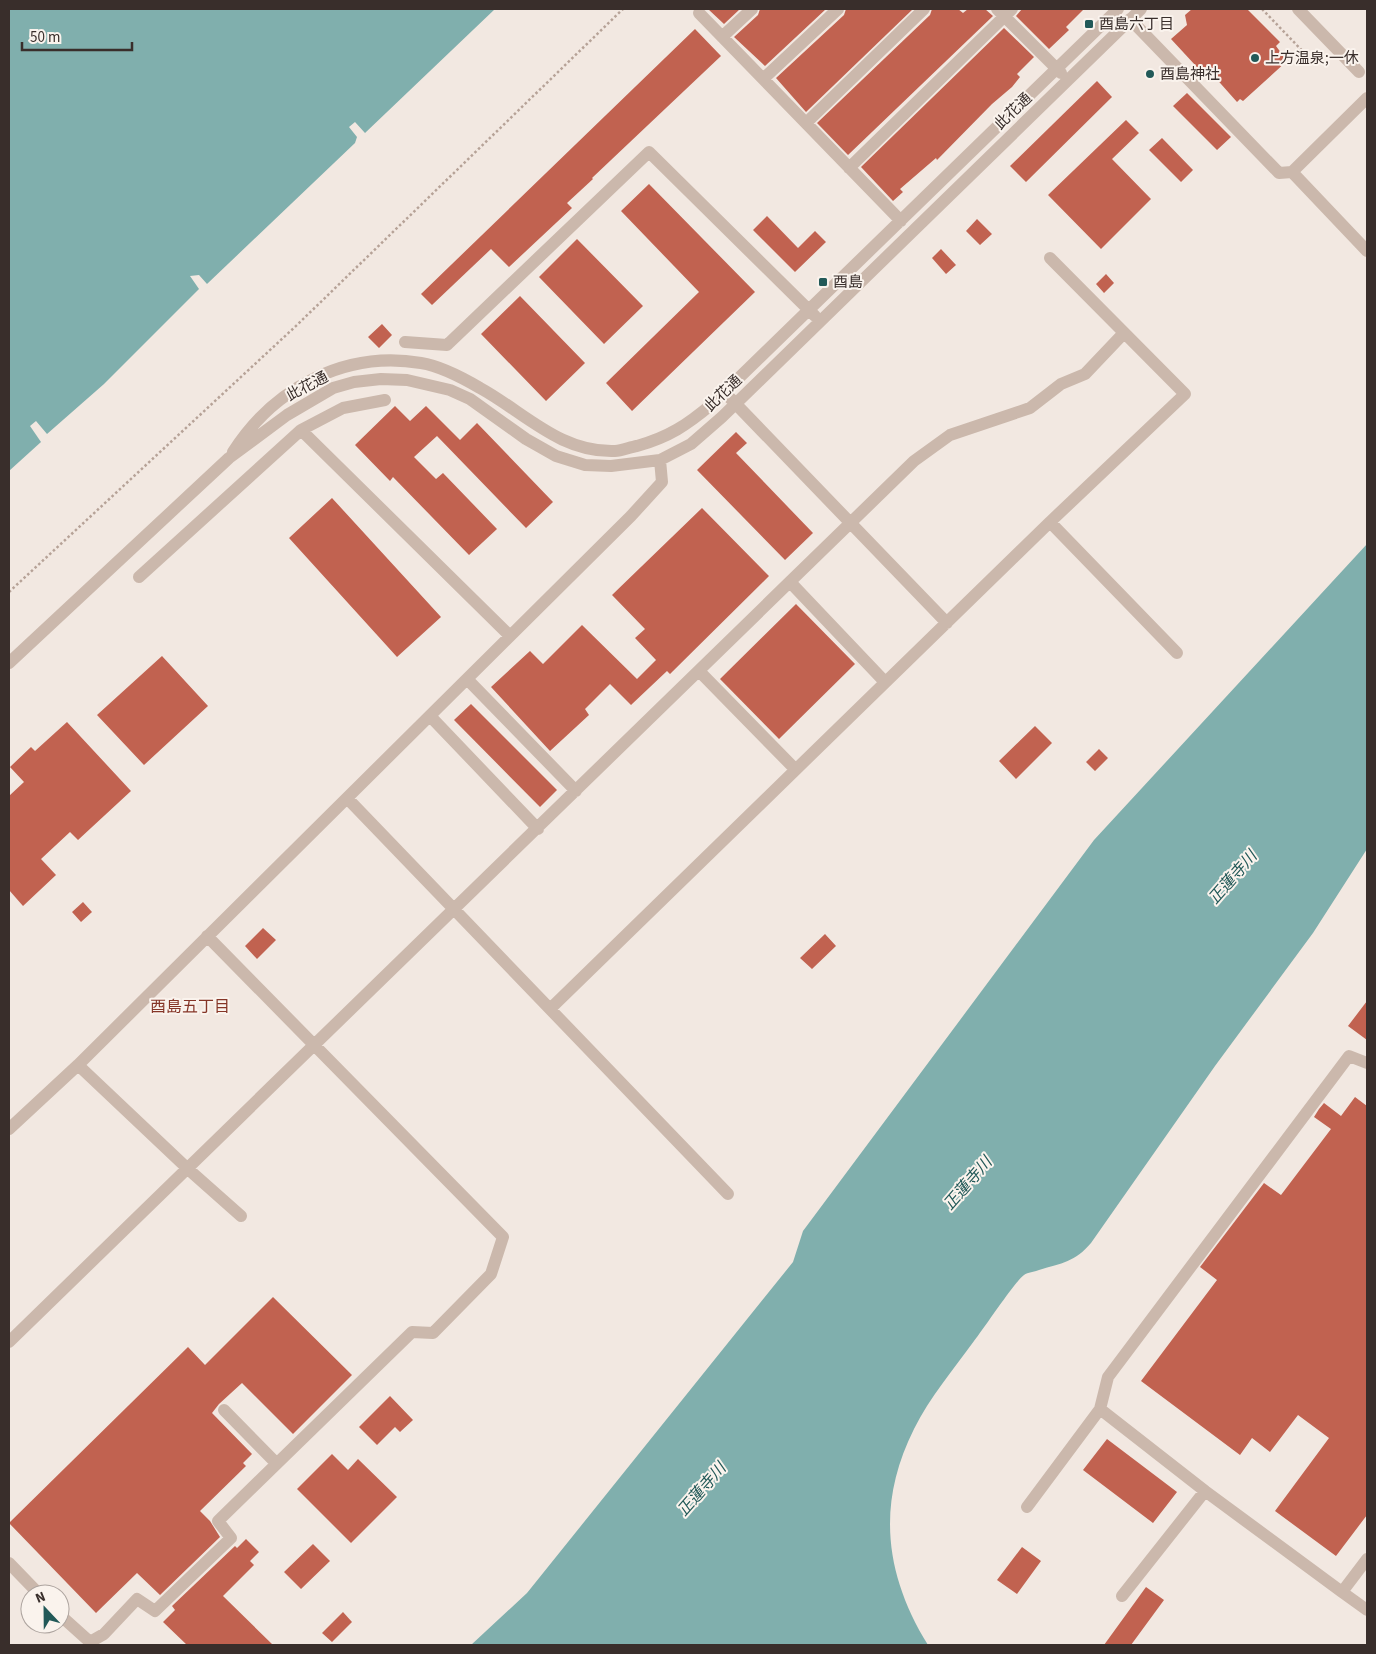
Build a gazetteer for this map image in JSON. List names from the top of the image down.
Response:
{
  "streets": {
    "street": ["此花通"]
  },
  "districts": ["酉島五丁目"],
  "water": ["正蓮寺川"],
  "places": {
    "transit": ["酉島六丁目", "酉島"],
    "other": ["上方温泉;一休", "酉島神社"]
  },
  "scale_bar": "50 m",
  "north": "top"
}
